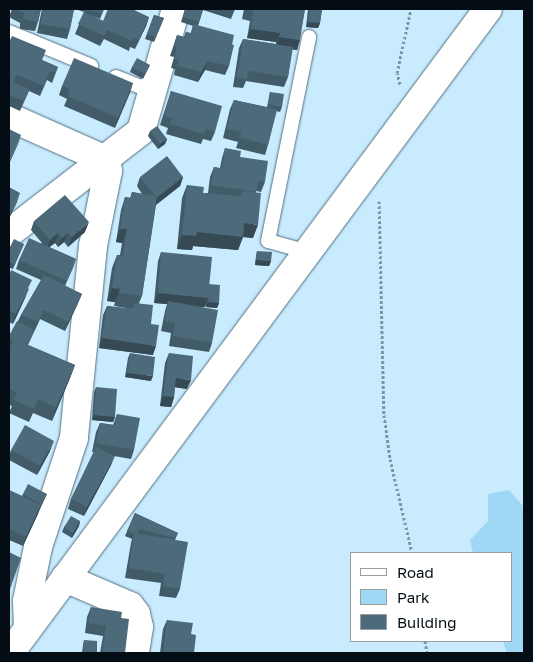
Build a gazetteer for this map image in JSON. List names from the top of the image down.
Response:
{
  "legend": ["Road", "Park", "Building"]
}
